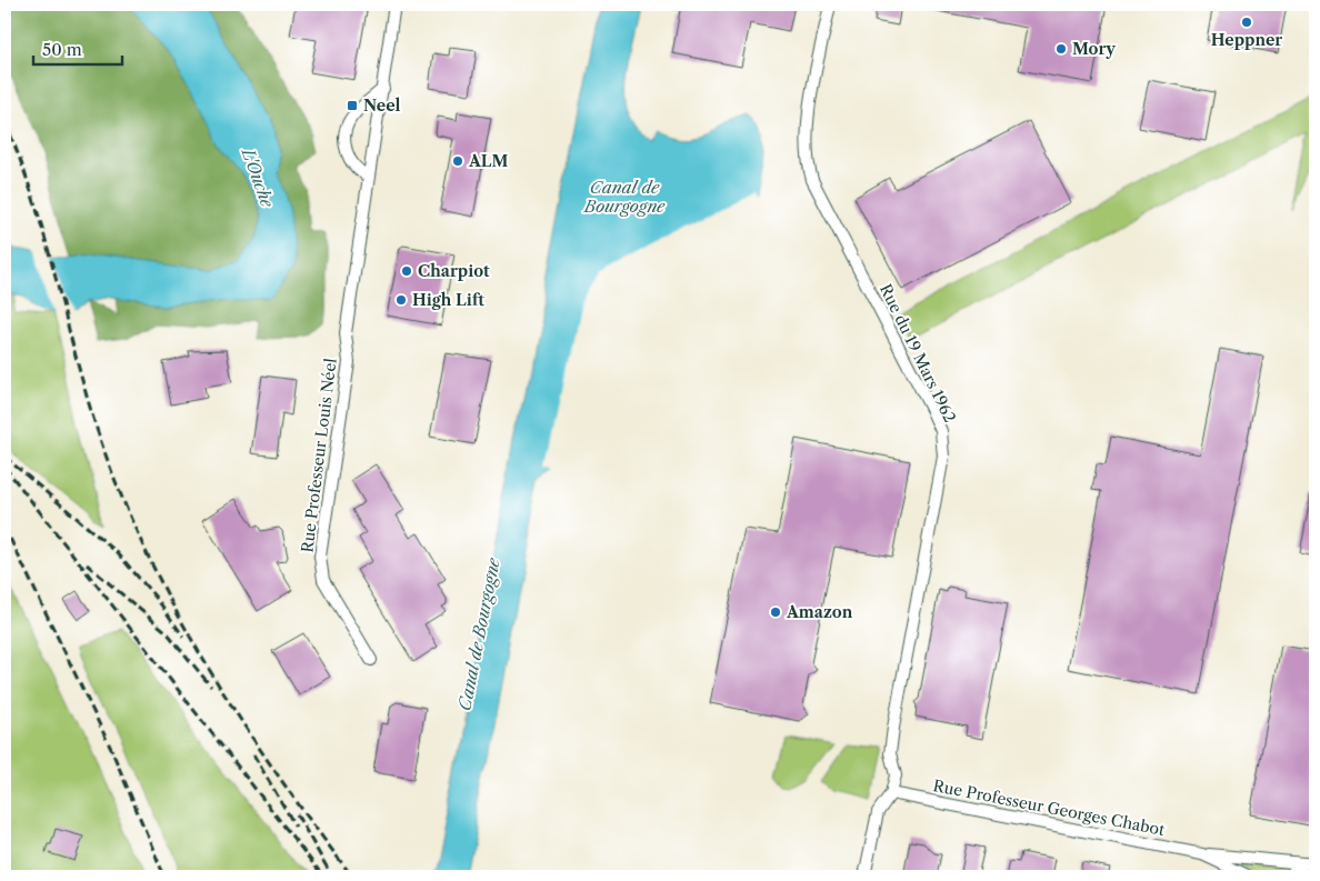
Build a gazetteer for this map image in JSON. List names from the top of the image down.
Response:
{
  "streets": {
    "street": ["Rue du 19 Mars 1962", "Rue Professeur Louis Néel", "Rue Professeur Georges Chabot"]
  },
  "crossings": [
    ["Rue du 19 Mars 1962", "Rue Professeur Georges Chabot"]
  ],
  "water": ["L'Ouche", "Canal de Bourgogne"],
  "places": {
    "other": [
      "Heppner",
      "Mory",
      "ALM",
      "Charpiot",
      "High Lift",
      "Amazon"
    ],
    "transit": ["Neel"]
  },
  "scale_bar": "50 m"
}
